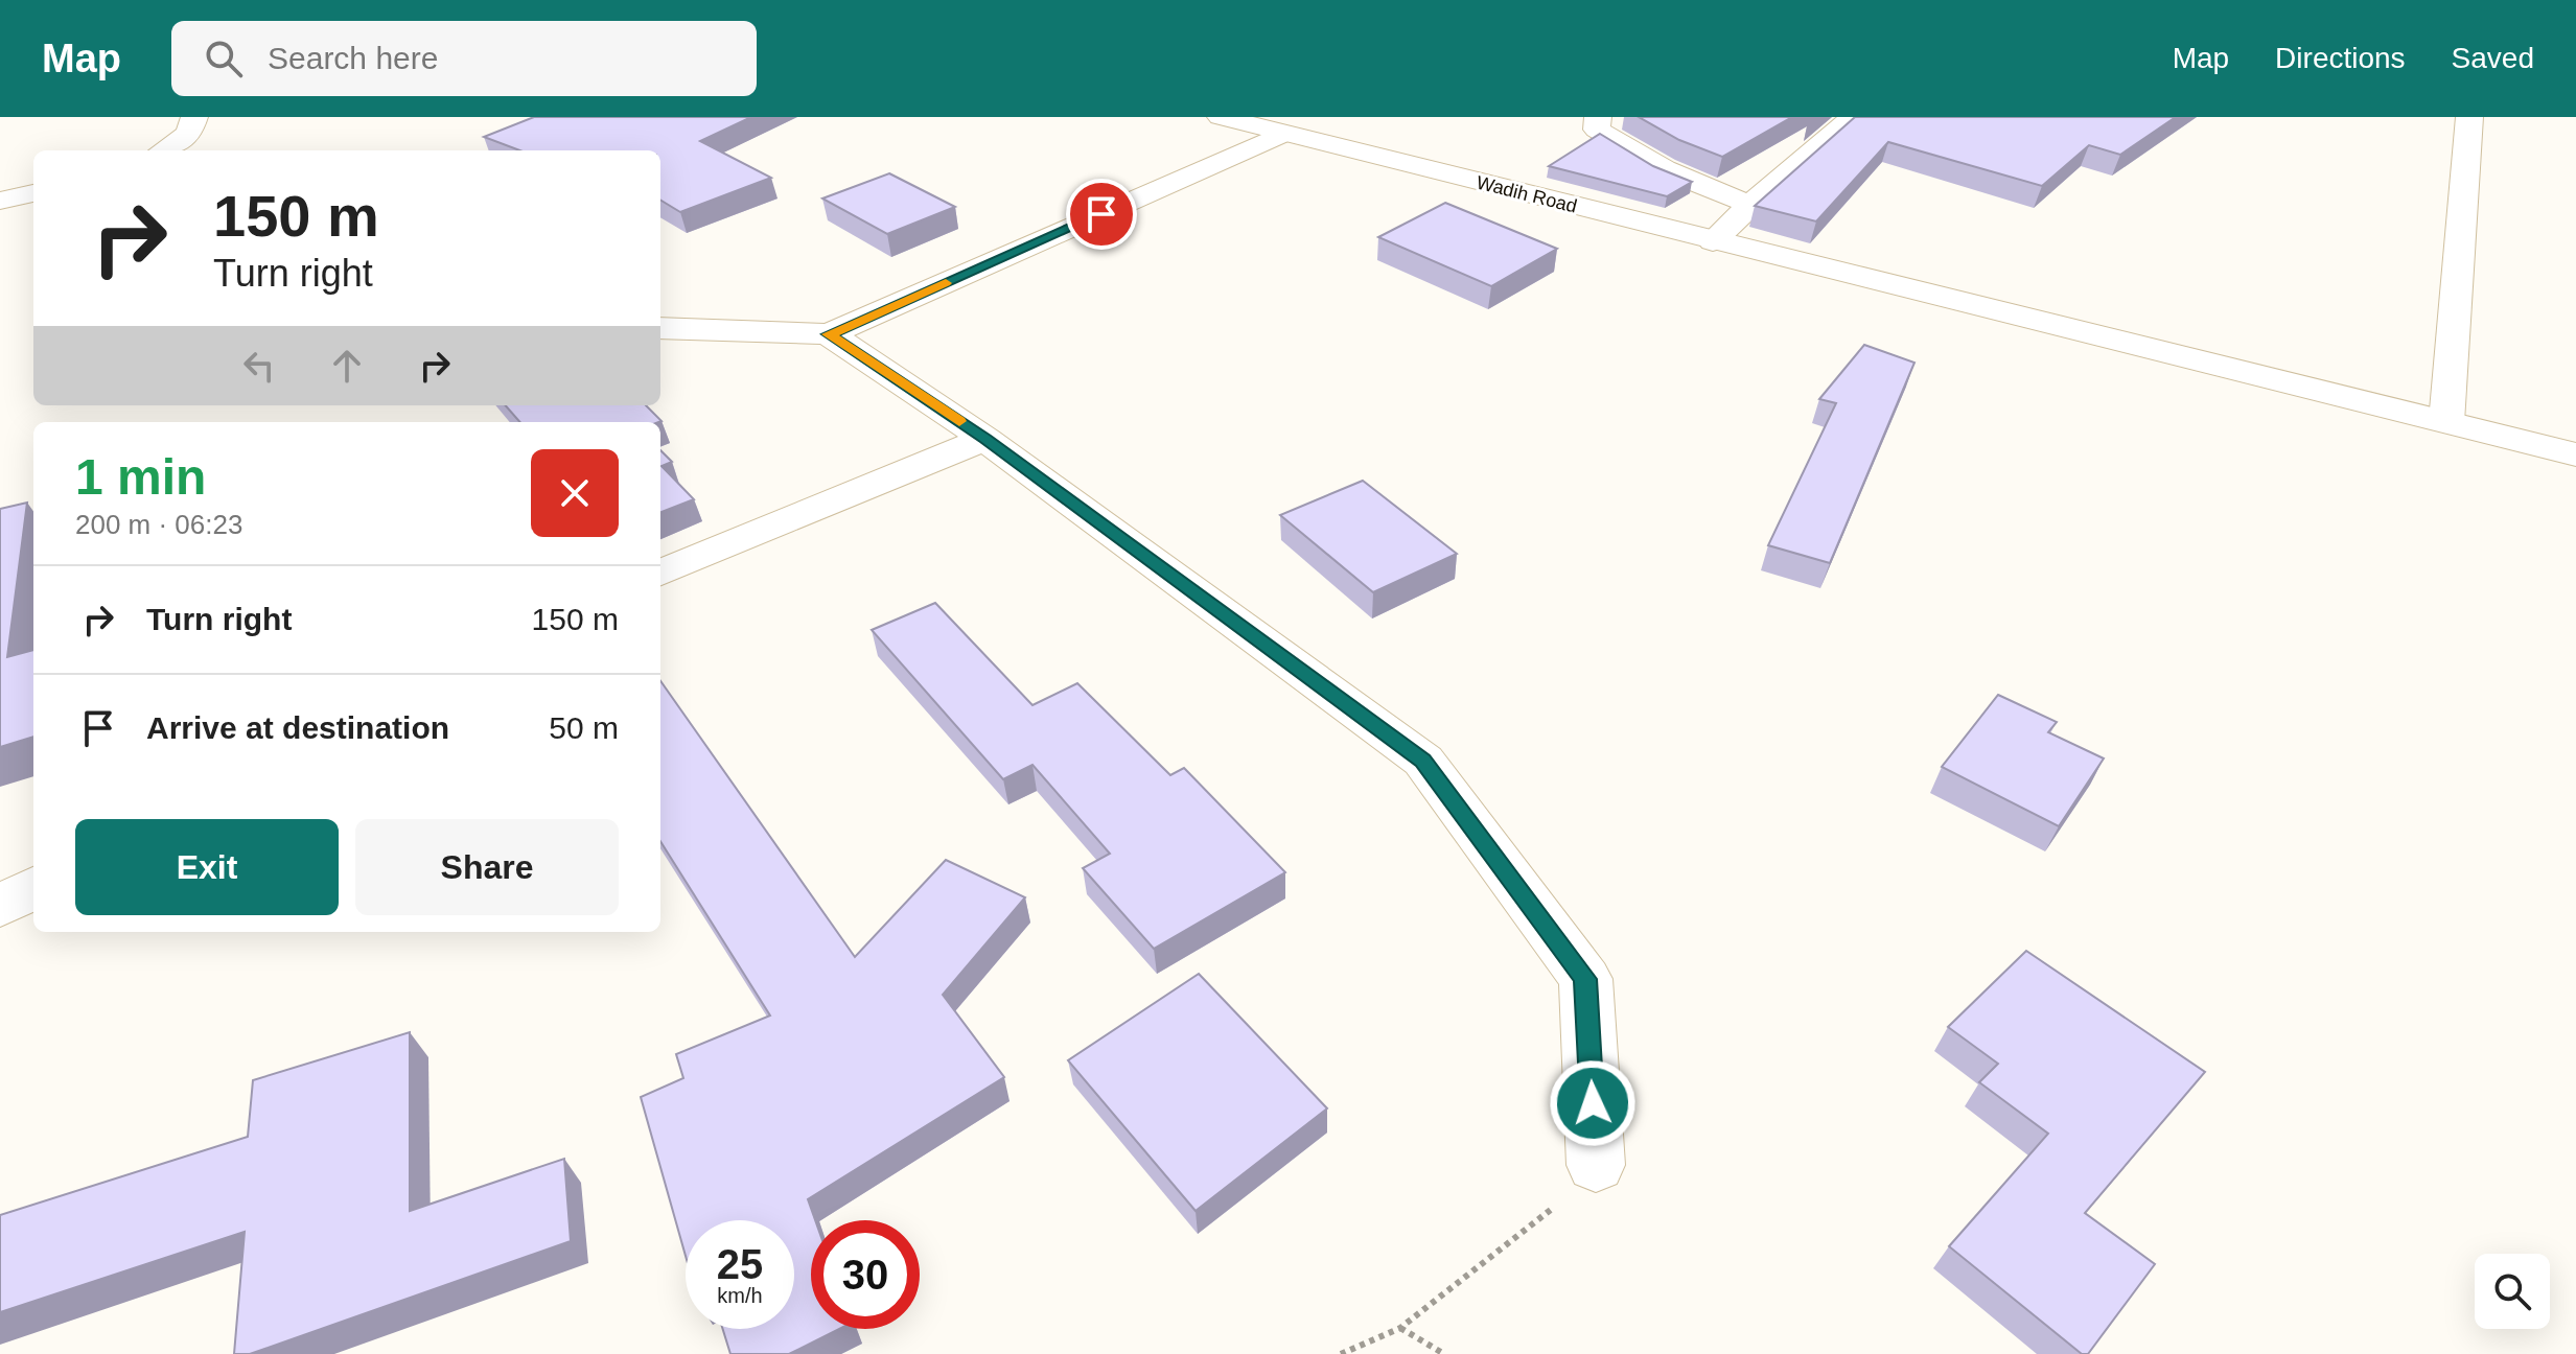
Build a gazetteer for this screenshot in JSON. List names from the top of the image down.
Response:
{
  "streets": {
    "street": ["Wadih Road"]
  },
  "page": {
    "header": "Map",
    "search": "Search here",
    "nav": ["Map", "Directions", "Saved"],
    "turn": ["150 m", "Turn right"],
    "heading": ["1 min", "200 m · 06:23"],
    "list": [
      {
        "name": "Turn right",
        "value": "150 m"
      },
      {
        "name": "Arrive at destination",
        "value": "50 m"
      }
    ],
    "buttons": ["Exit", "Share"],
    "speed": "25 km/h",
    "limit": "30"
  }
}
